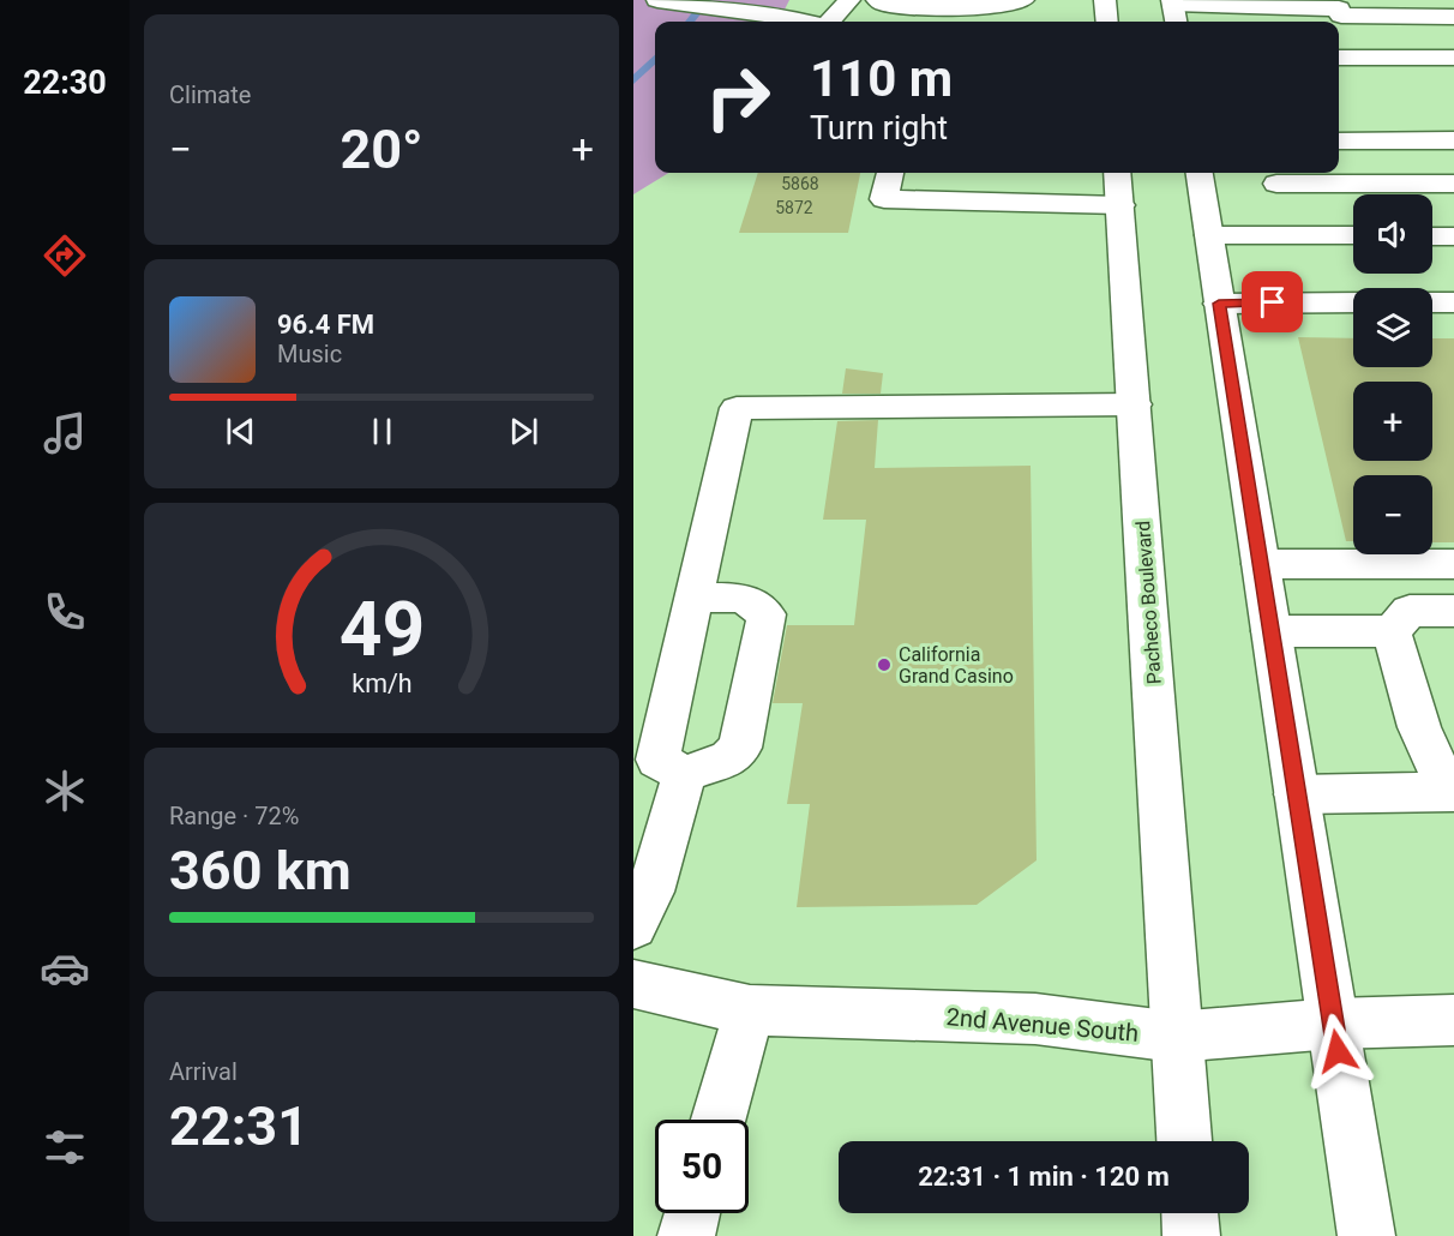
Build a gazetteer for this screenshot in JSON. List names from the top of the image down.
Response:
{
  "streets": {
    "main road": ["Pacheco Boulevard", "2nd Avenue South"]
  },
  "crossings": [
    ["Pacheco Boulevard", "2nd Avenue South"]
  ],
  "places": ["California Grand Casino"],
  "house_numbers": ["5868", "5872"],
  "page": {
    "tabs": "22:30",
    "tile": [
      "Climate",
      ["Range · 72%", "360 km"],
      ["Arrival", "22:31"]
    ],
    "turn": ["110 m", "Turn right"],
    "heat": ["−", "20°", "+"],
    "map_buttons": ["+", "−"],
    "song": ["96.4 FM", "Music"],
    "limit": "50",
    "trip": "22:31 · 1 min · 120 m",
    "gauge": ["49", "km/h"]
  }
}
